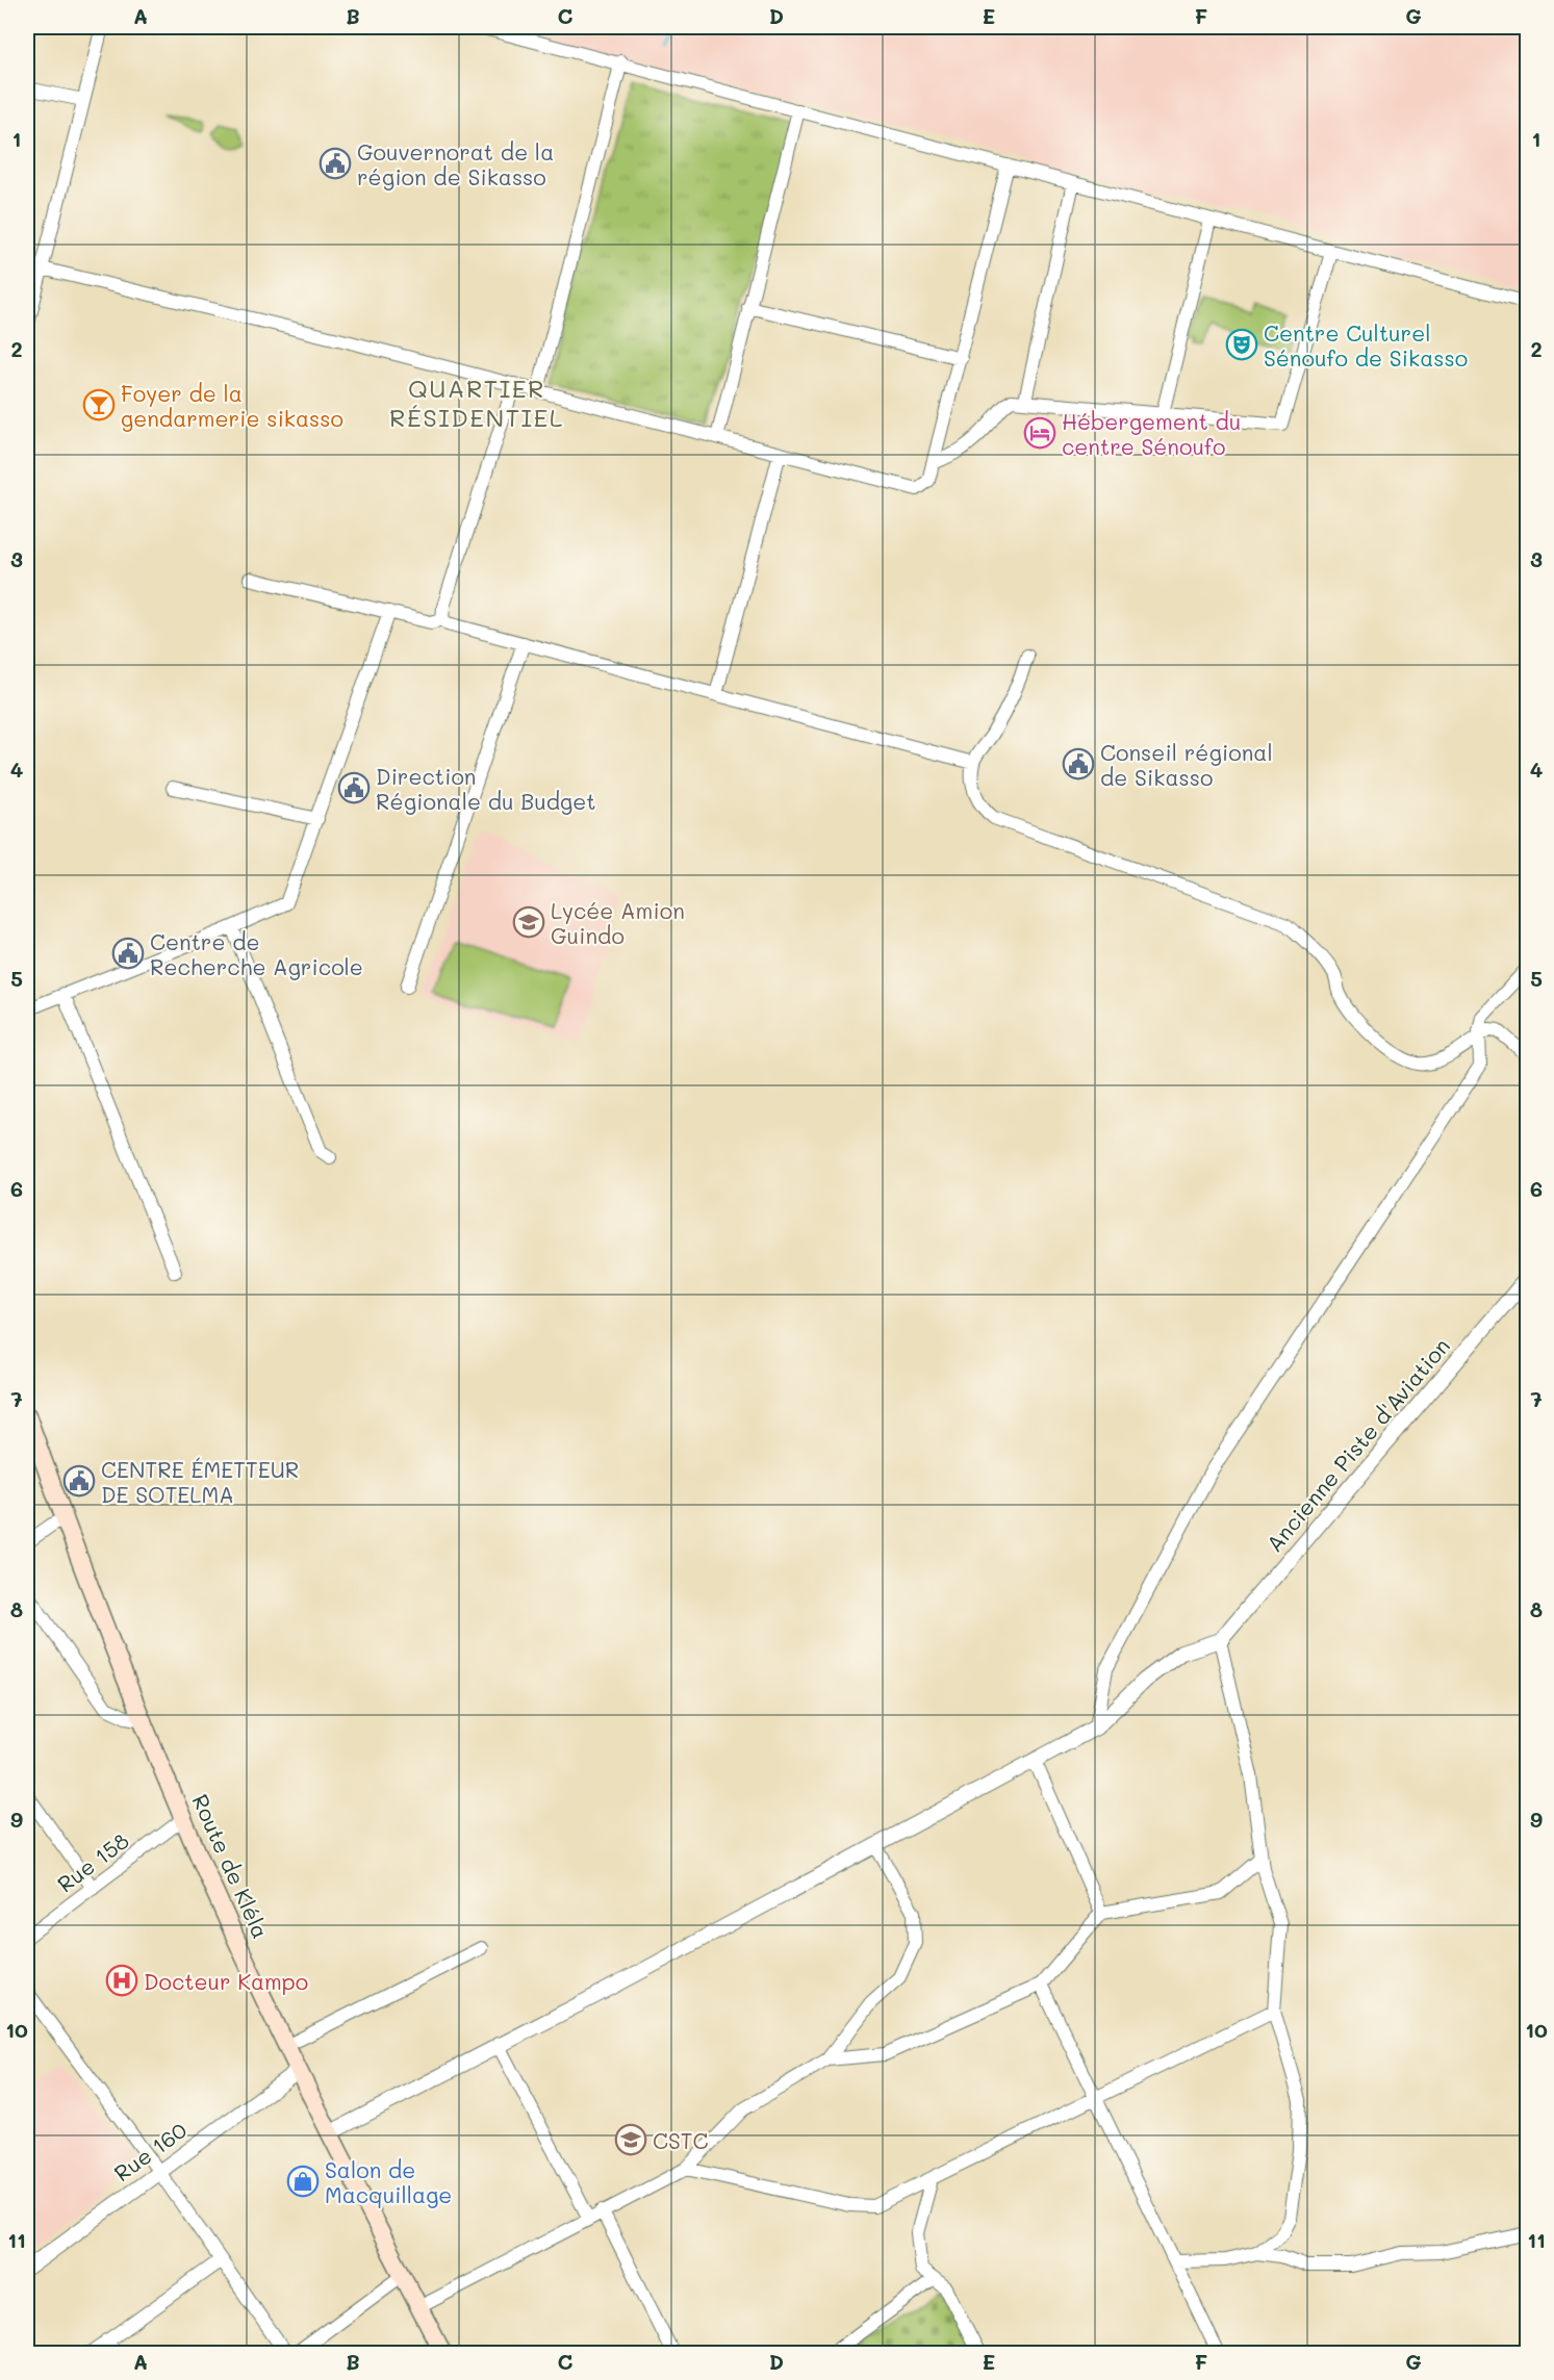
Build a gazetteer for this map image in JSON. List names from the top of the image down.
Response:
{
  "streets": {
    "main road": ["Route de Kléla"],
    "street": ["Ancienne Piste d'Aviation", "Rue 158", "Rue 160"]
  },
  "crossings": [
    ["Rue 158", "Route de Kléla"],
    ["Route de Kléla", "Rue 160"]
  ],
  "districts": ["QUARTIER RÉSIDENTIEL"],
  "places": {
    "public building": [
      "Gouvernorat de la région de Sikasso",
      "Conseil régional de Sikasso",
      "Direction Régionale du Budget",
      "Centre de Recherche Agricole",
      "CENTRE ÉMETTEUR DE SOTELMA"
    ],
    "theatre": ["Centre Culturel Sénoufo de Sikasso"],
    "bar": ["Foyer de la gendarmerie sikasso"],
    "hotel": ["Hébergement du centre Sénoufo"],
    "school or university": ["Lycée Amion Guindo", "CSTC"],
    "hospital": ["Docteur Kampo"],
    "shop": ["Salon de Macquillage"]
  },
  "grid": {
    "columns": [
      "A",
      "B",
      "C",
      "D",
      "E",
      "F",
      "G"
    ],
    "rows": [
      "1",
      "2",
      "3",
      "4",
      "5",
      "6",
      "7",
      "8",
      "9",
      "10",
      "11"
    ]
  }
}
